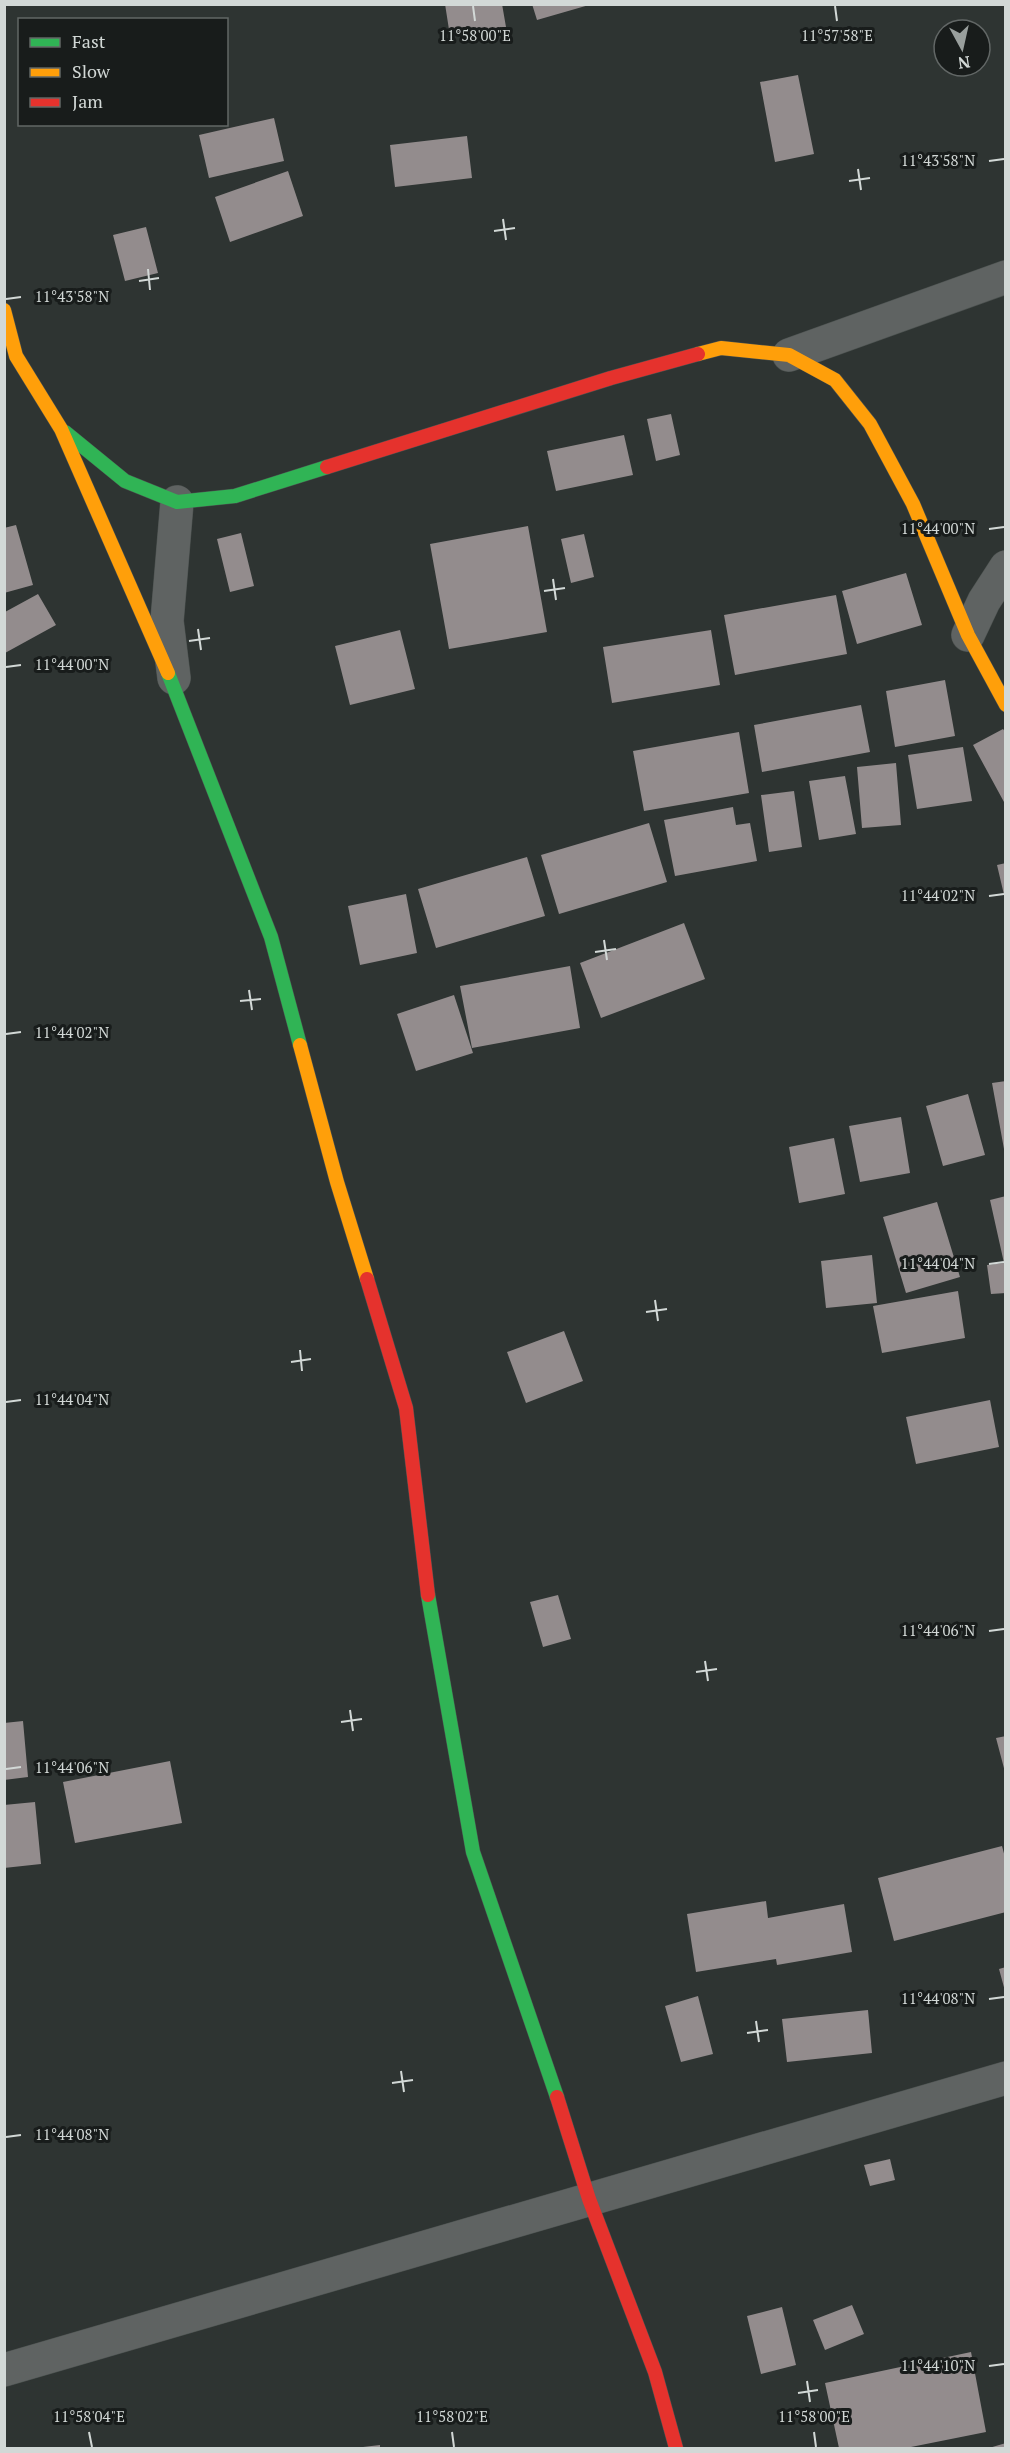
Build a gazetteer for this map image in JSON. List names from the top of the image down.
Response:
{
  "legend": ["Fast", "Slow", "Jam"],
  "north": "bottom",
  "coordinates": [
    "11°58'00\"E",
    "11°57'58\"E",
    "11°43'58\"N",
    "11°44'00\"N",
    "11°44'02\"N",
    "11°44'04\"N",
    "11°44'06\"N",
    "11°44'08\"N",
    "11°44'10\"N",
    "11°58'04\"E",
    "11°58'02\"E"
  ]
}
